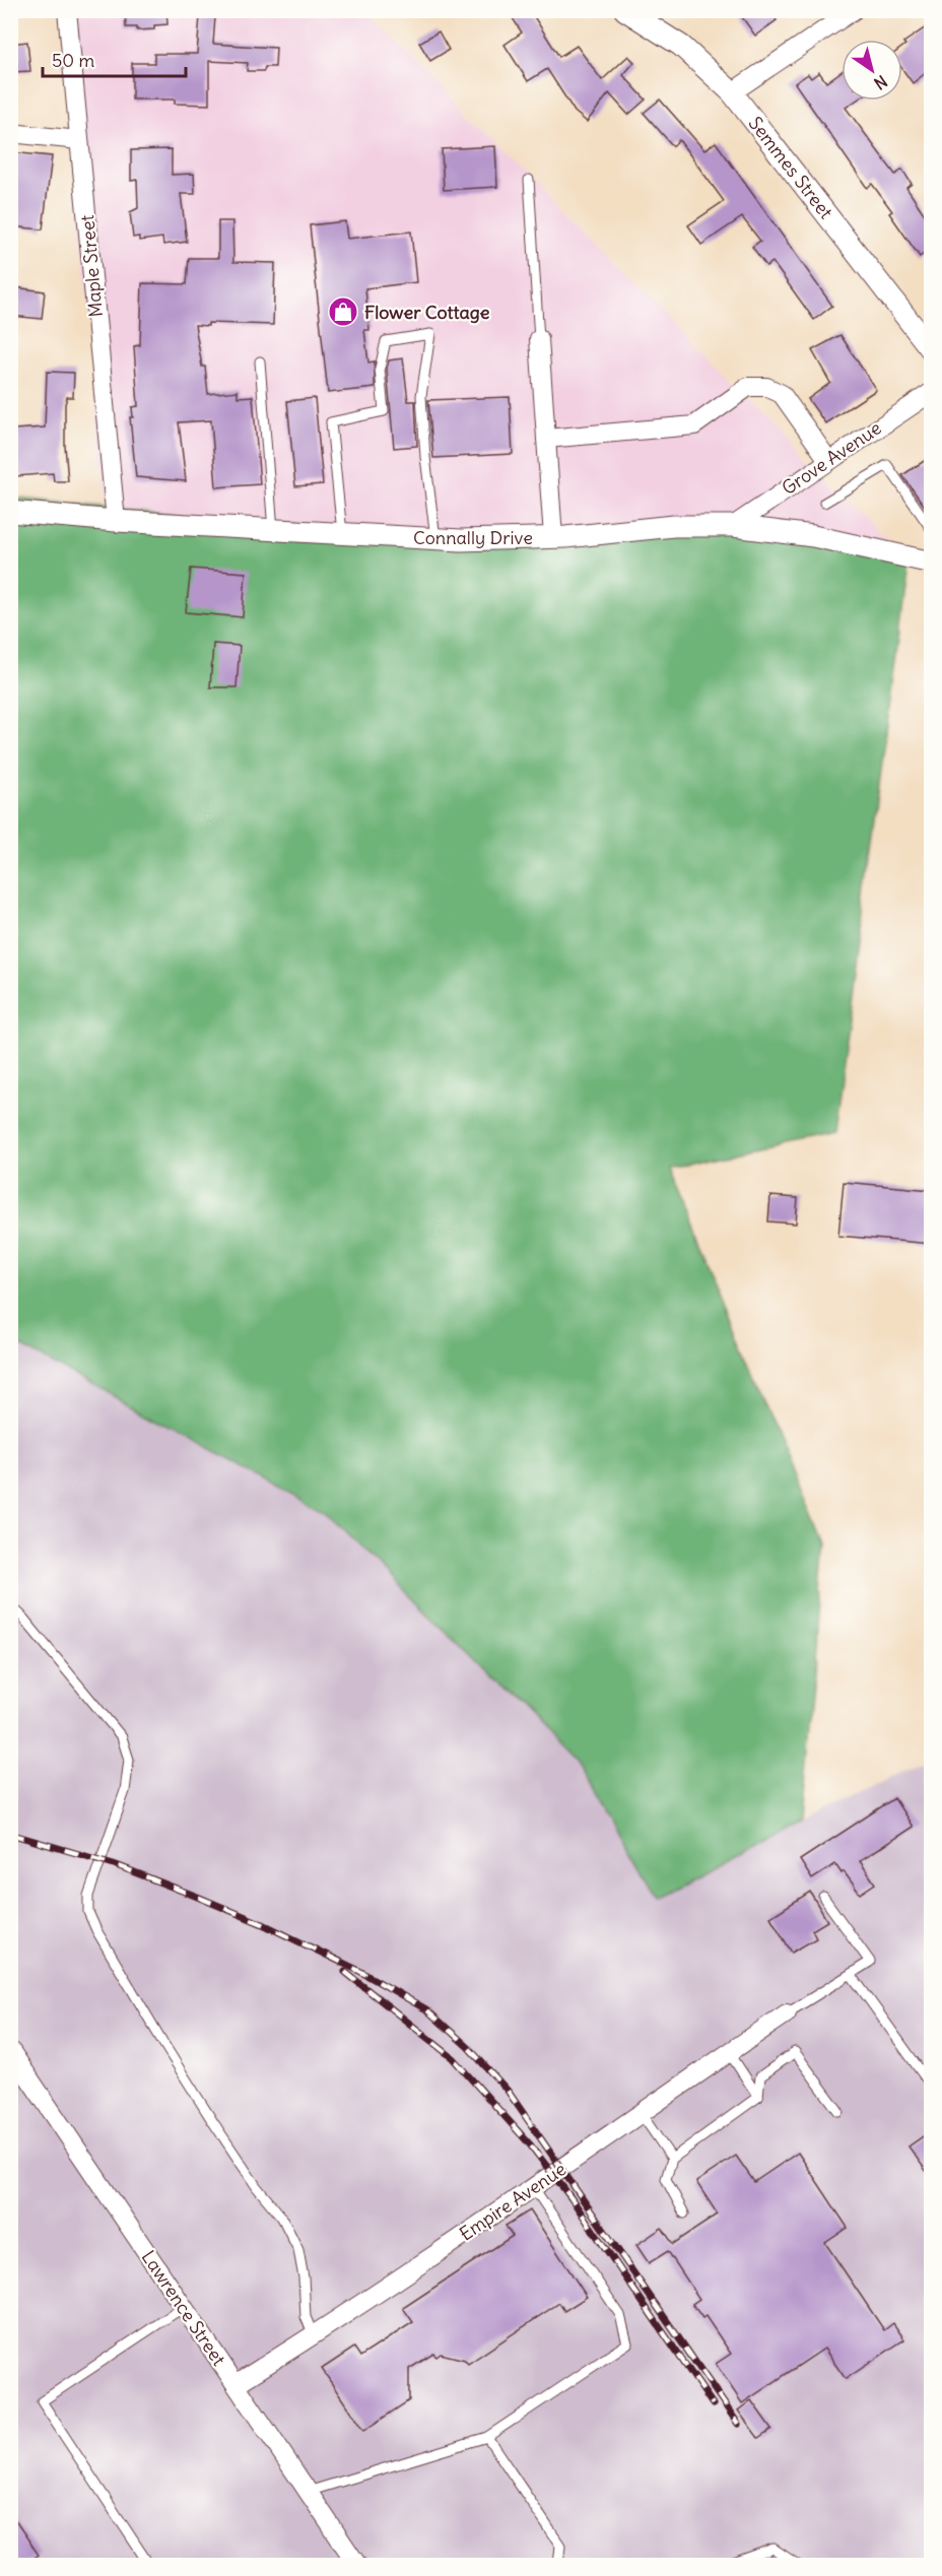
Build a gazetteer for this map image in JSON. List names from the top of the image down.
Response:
{
  "streets": {
    "street": [
      "Semmes Street",
      "Maple Street",
      "Grove Avenue",
      "Connally Drive",
      "Empire Avenue",
      "Lawrence Street"
    ]
  },
  "crossings": [
    ["Maple Street", "Connally Drive"],
    ["Grove Avenue", "Connally Drive"],
    ["Empire Avenue", "Lawrence Street"]
  ],
  "places": {
    "shop": ["Flower Cottage"]
  },
  "scale_bar": "50 m",
  "north": "bottom right"
}
